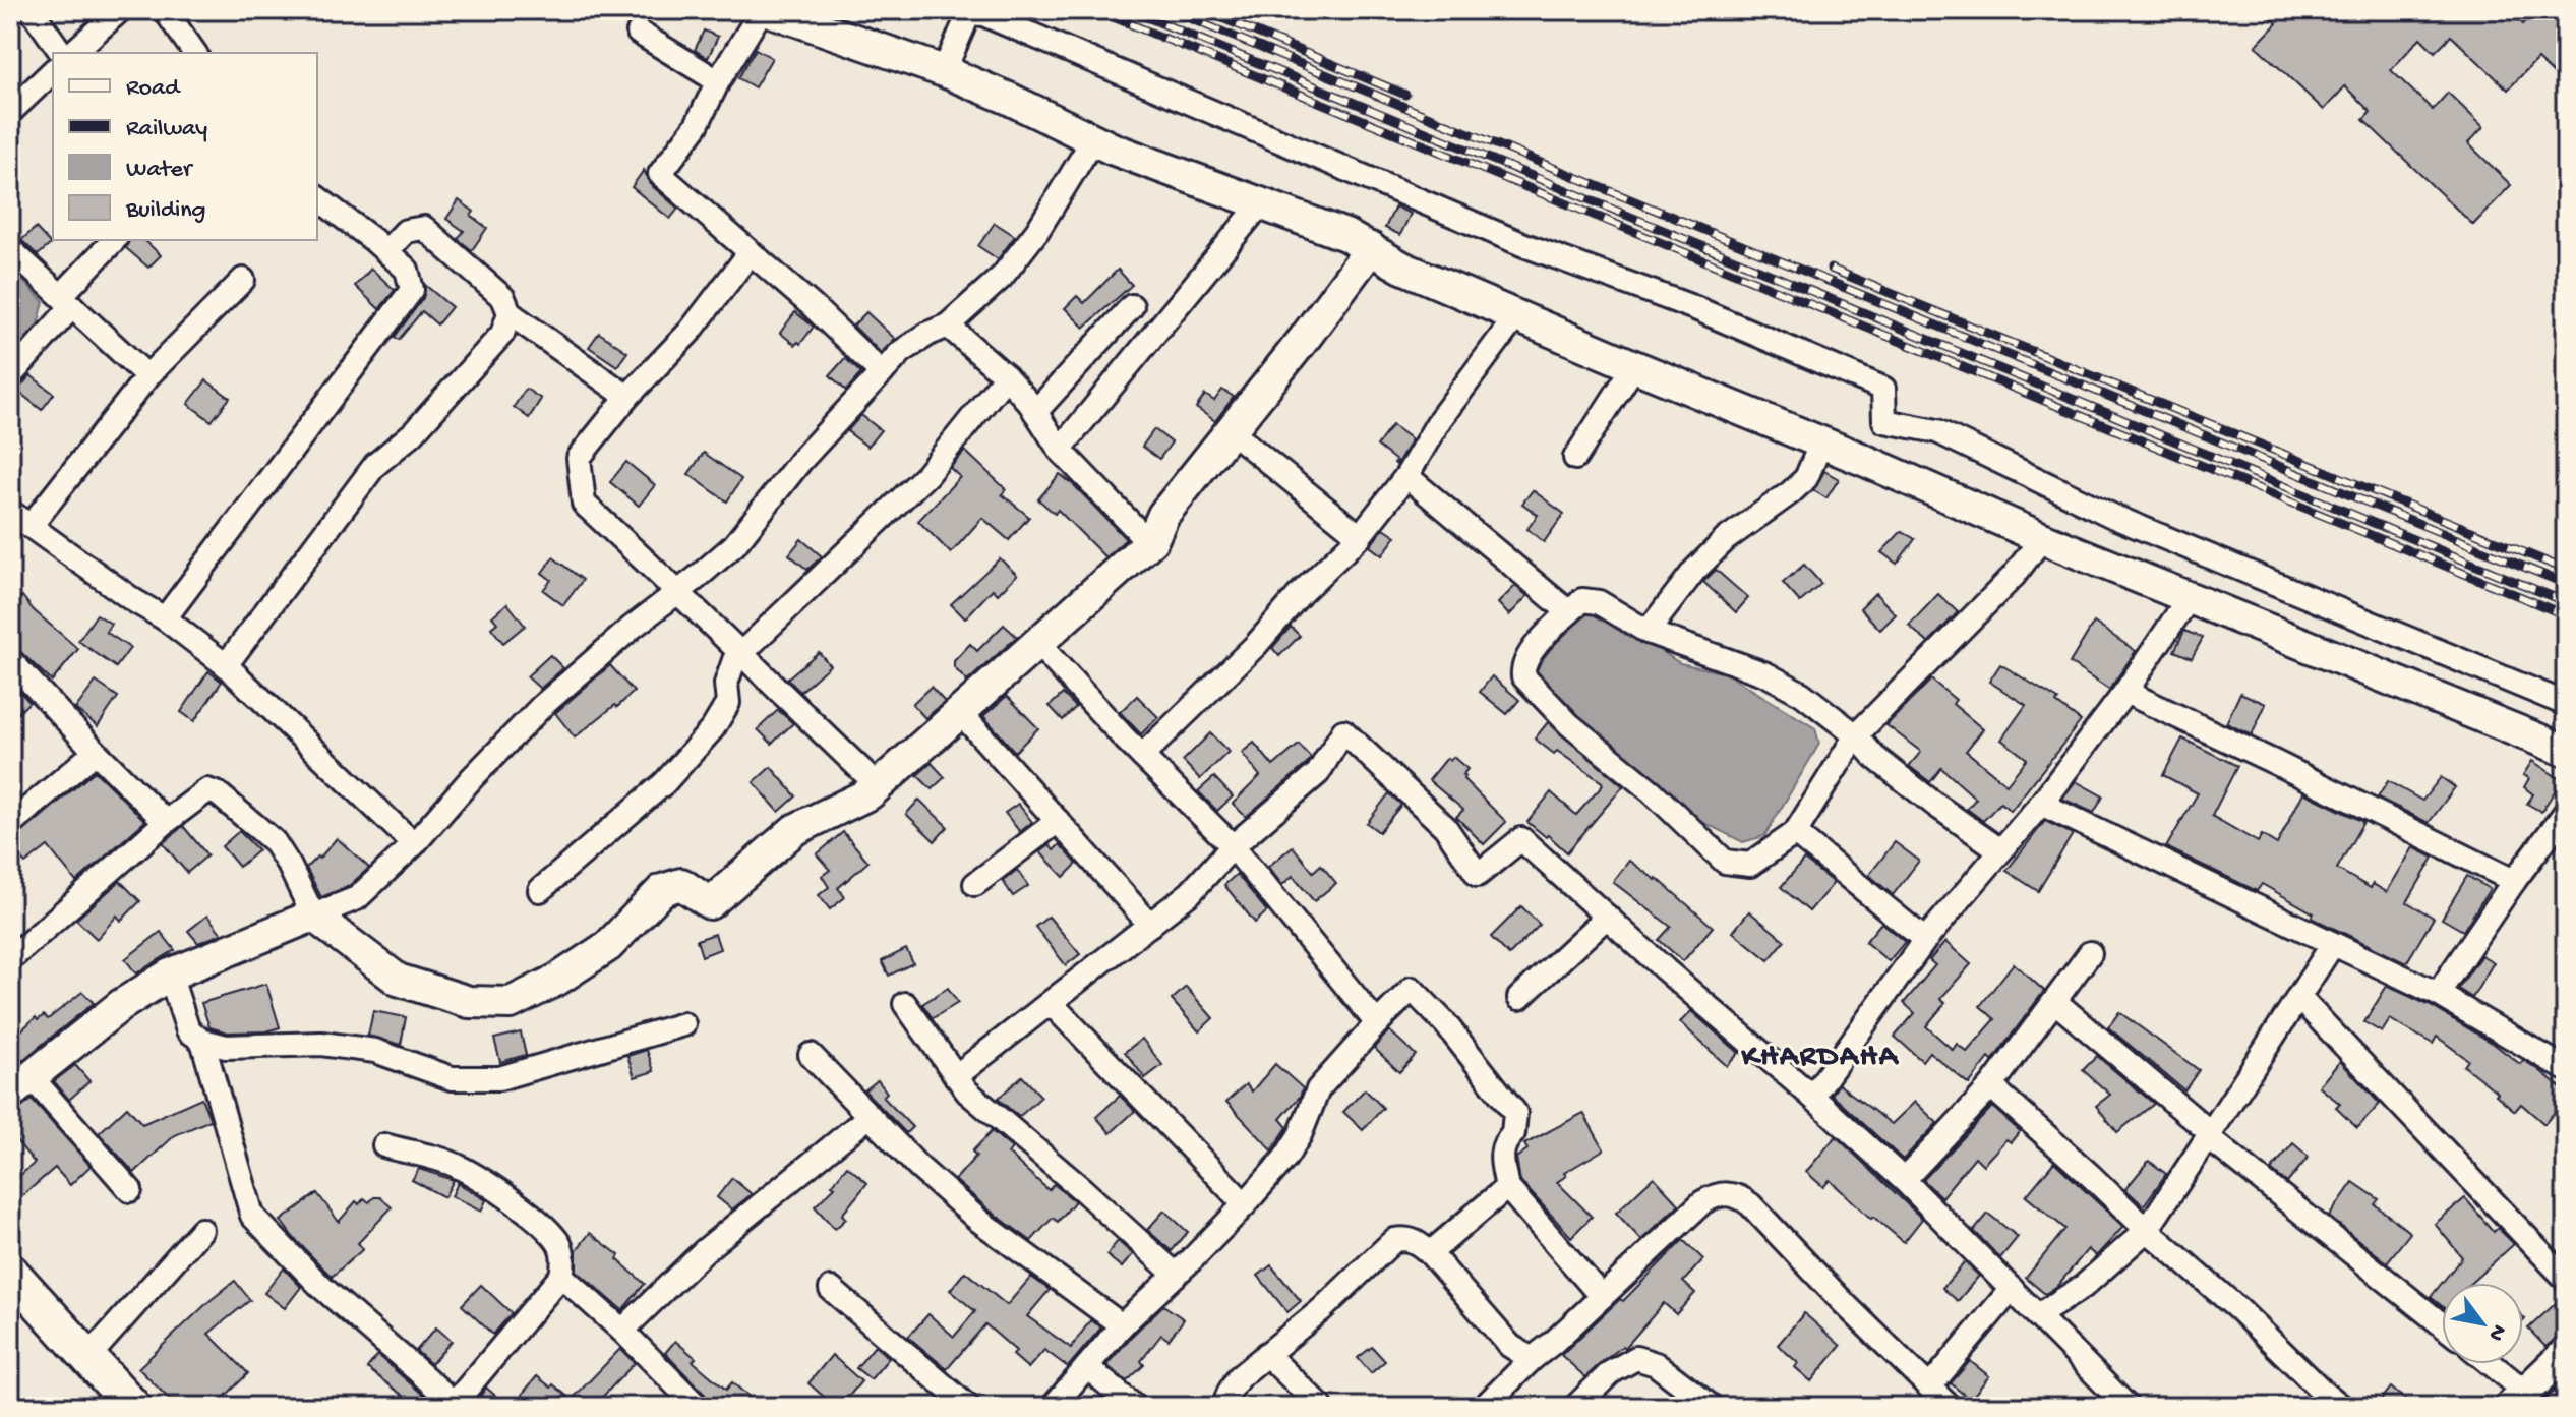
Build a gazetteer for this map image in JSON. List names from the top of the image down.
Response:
{
  "districts": ["KHARDAHA"],
  "legend": [
    "Road",
    "Railway",
    "Water",
    "Building"
  ],
  "north": "bottom right"
}
